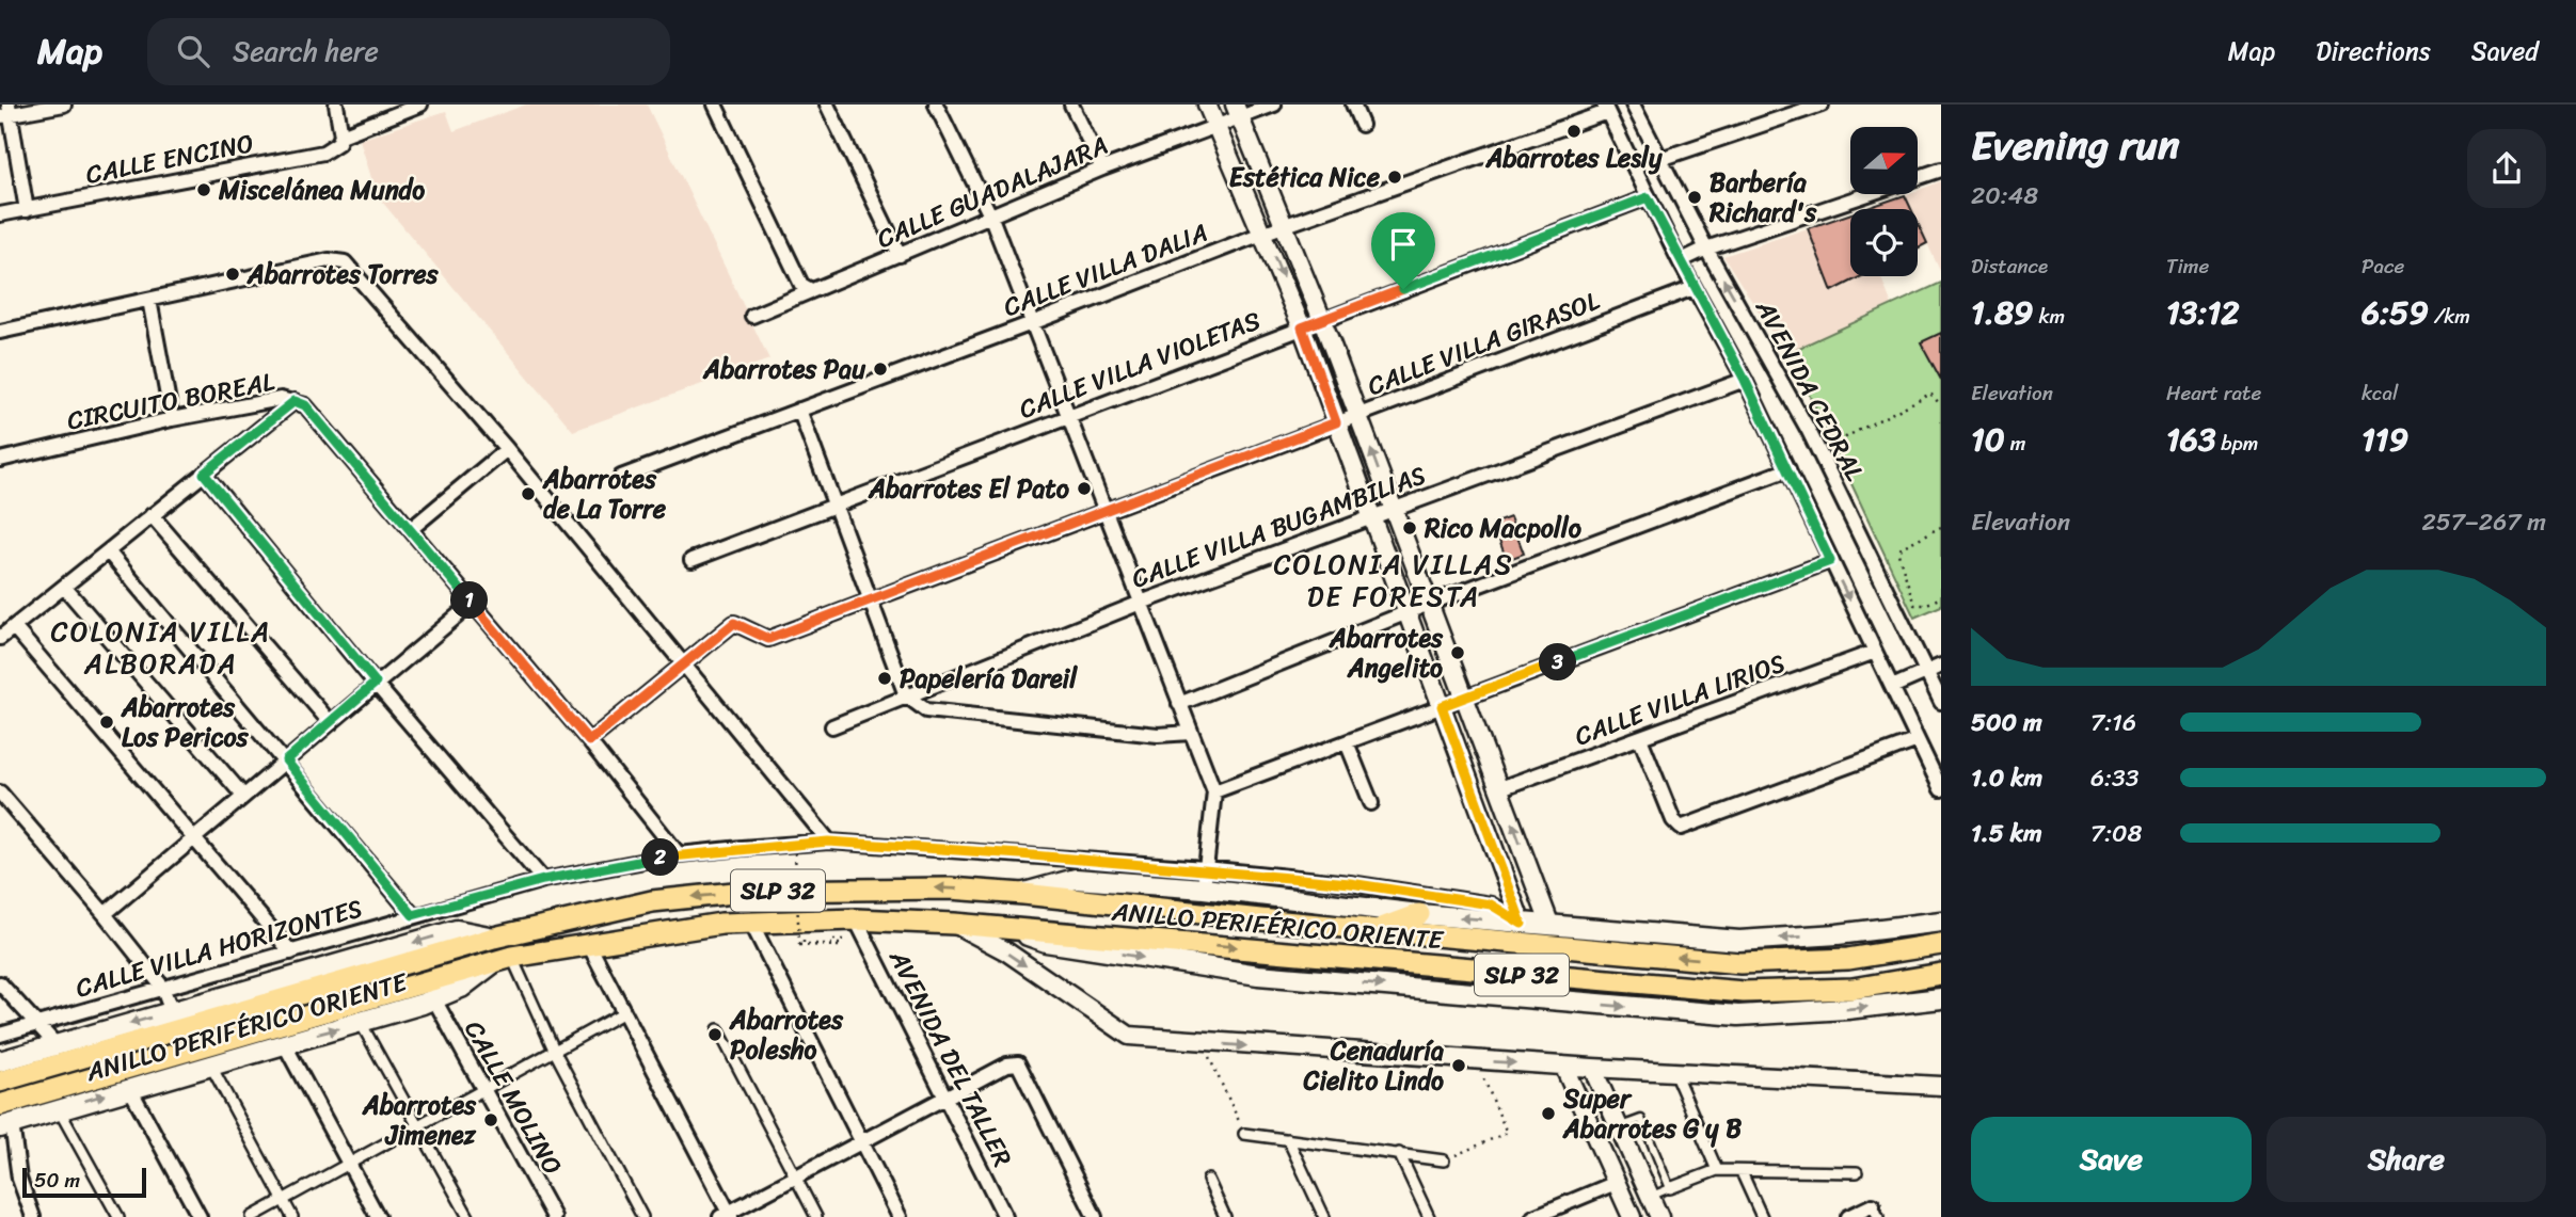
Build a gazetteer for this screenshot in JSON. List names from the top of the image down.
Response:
{
  "streets": {
    "highway": ["SLP 32", "ANILLO PERIFÉRICO ORIENTE"],
    "street": [
      "CALLE ENCINO",
      "CALLE GUADALAJARA",
      "CALLE VILLA DALIA",
      "CALLE VILLA GIRASOL",
      "CALLE VILLA VIOLETAS",
      "AVENIDA CEDRAL",
      "CIRCUITO BOREAL",
      "CALLE VILLA BUGAMBILIAS",
      "CALLE VILLA LIRIOS",
      "CALLE VILLA HORIZONTES",
      "AVENIDA DEL TALLER",
      "CALLE MOLINO"
    ]
  },
  "crossings": [
    ["CIRCUITO BOREAL", "CALLE VILLA HORIZONTES"],
    ["ANILLO PERIFÉRICO ORIENTE", "CALLE VILLA HORIZONTES"],
    ["ANILLO PERIFÉRICO ORIENTE", "AVENIDA DEL TALLER"],
    ["ANILLO PERIFÉRICO ORIENTE", "CALLE MOLINO"]
  ],
  "districts": ["COLONIA VILLAS DE FORESTA", "COLONIA VILLA ALBORADA"],
  "places": [
    "Abarrotes Lesly",
    "Estética Nice",
    "Miscelánea Mundo",
    "Barbería Richard's",
    "Abarrotes Torres",
    "Abarrotes Pau",
    "Abarrotes El Pato",
    "Abarrotes de La Torre",
    "Rico Macpollo",
    "Abarrotes Angelito",
    "Papelería Dareil",
    "Abarrotes Los Pericos",
    "Abarrotes Polesho",
    "Cenaduría Cielito Lindo",
    "Super Abarrotes G y B",
    "Abarrotes Jimenez"
  ],
  "scale_bar": "50 m",
  "north": "right",
  "page": {
    "header": "Map",
    "search": "Search here",
    "nav": ["Map", "Directions", "Saved"],
    "heading": ["Evening run", "20:48"],
    "stats": [
      ["Distance", "1.89 km"],
      ["Time", "13:12"],
      ["Pace", "6:59 /km"],
      ["Elevation", "10 m"],
      ["Heart rate", "163 bpm"],
      ["kcal", "119"]
    ],
    "chart": ["Elevation", "257–267 m"],
    "pins": ["1", "3", "2"],
    "list": [
      {
        "name": "500 m",
        "note": "7:16"
      },
      {
        "name": "1.0 km",
        "note": "6:33"
      },
      {
        "name": "1.5 km",
        "note": "7:08"
      }
    ],
    "buttons": ["Save", "Share"],
    "scale": "50 m"
  }
}
